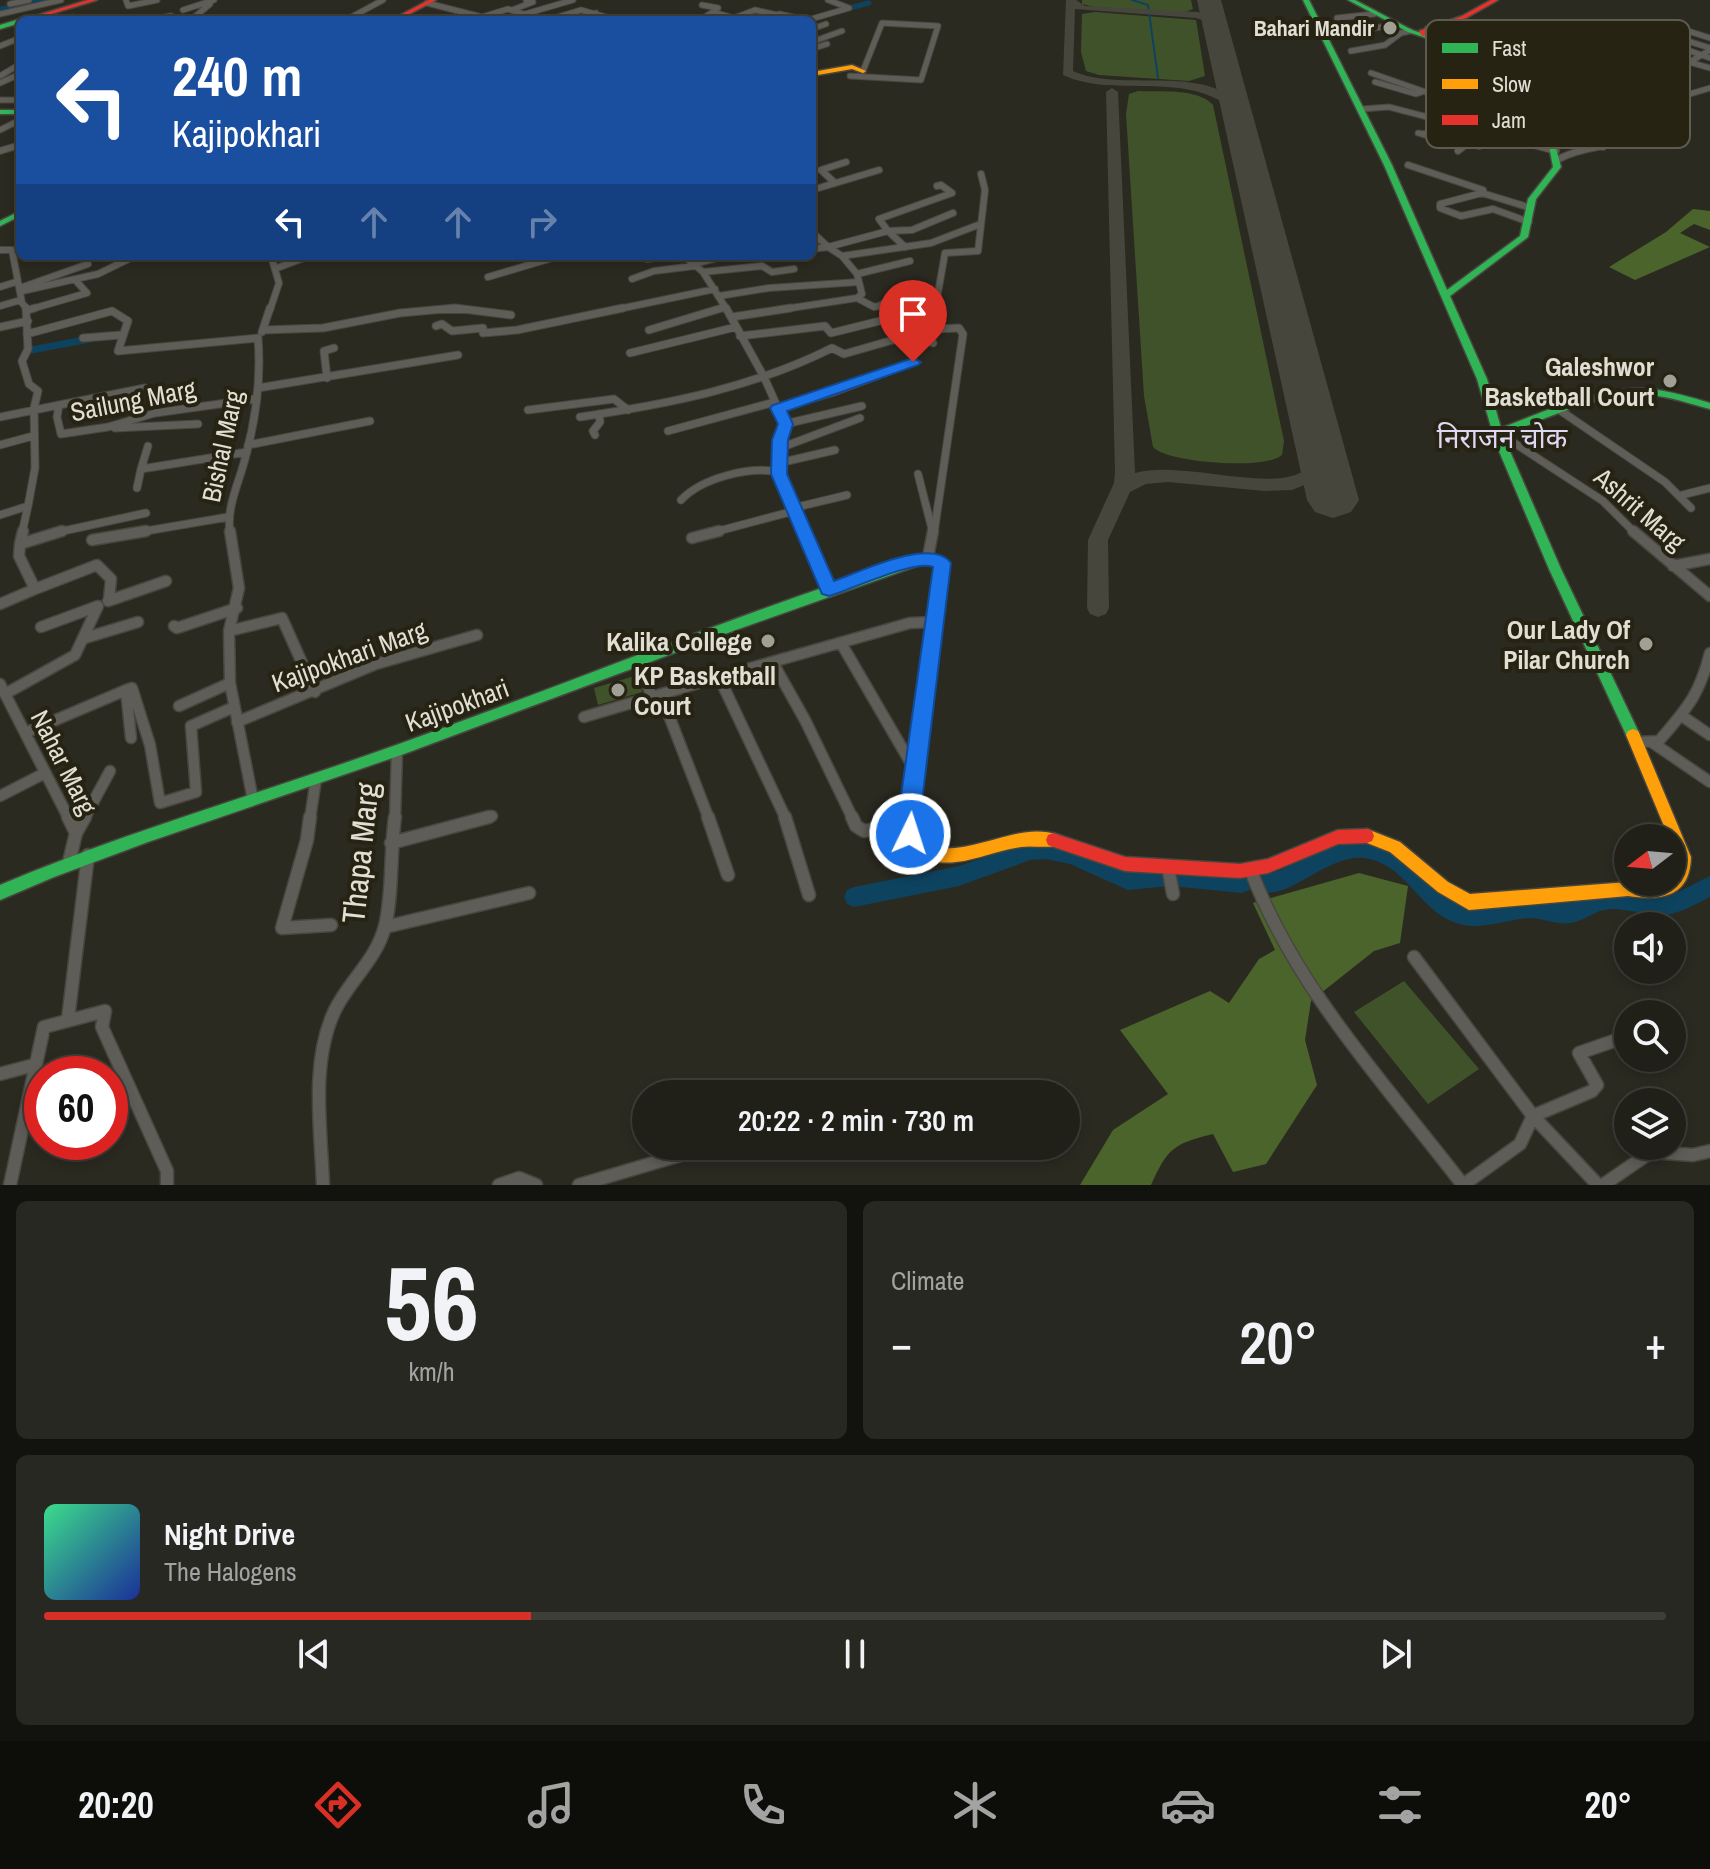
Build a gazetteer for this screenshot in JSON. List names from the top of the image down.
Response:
{
  "streets": {
    "main road": ["Kajipokhari"],
    "street": [
      "Sailung Marg",
      "Bishal Marg",
      "Ashrit Marg",
      "Kajipokhari Marg",
      "Nahar Marg",
      "Thapa Marg"
    ]
  },
  "crossings": [
    ["Sailung Marg", "Bishal Marg"],
    ["Bishal Marg", "Kajipokhari Marg"],
    ["Bishal Marg", "Kajipokhari"],
    ["Kajipokhari", "Nahar Marg"],
    ["Kajipokhari", "Thapa Marg"]
  ],
  "districts": ["निराजन चोक"],
  "places": [
    "Bahari Mandir",
    "Galeshwor Basketball Court",
    "Kalika College",
    "Our Lady Of Pilar Church",
    "KP Basketball Court"
  ],
  "legend": ["Fast", "Slow", "Jam"],
  "north": "left",
  "page": {
    "turn": ["240 m", "Kajipokhari"],
    "limit": "60",
    "trip": "20:22 · 2 min · 730 m",
    "tile": [
      ["56", "km/h"],
      "Climate"
    ],
    "heat": ["−", "20°", "+"],
    "song": ["Night Drive", "The Halogens"],
    "tabs": ["20:20", "20°"]
  }
}
